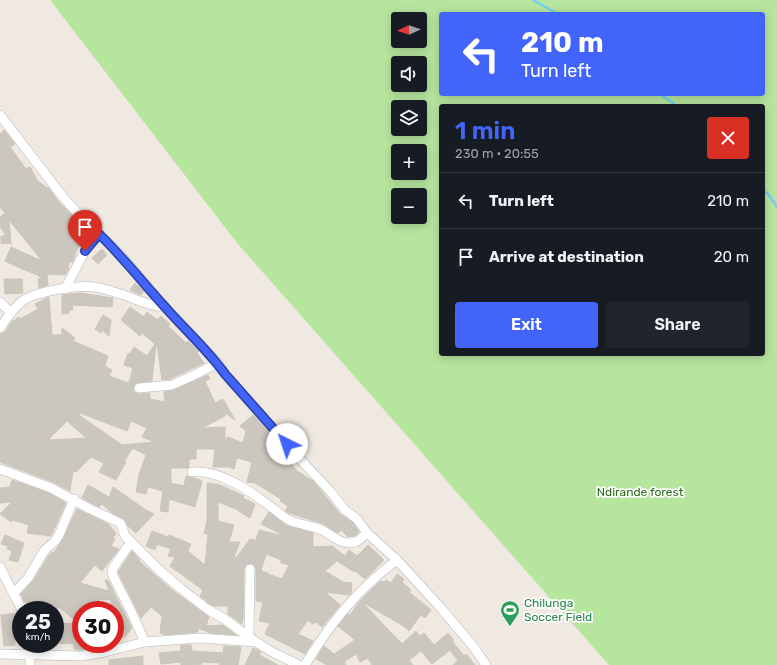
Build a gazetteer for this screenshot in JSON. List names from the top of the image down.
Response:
{
  "parks": ["Ndirande forest"],
  "places": {
    "sports": ["Chilunga Soccer Field"]
  },
  "north": "left",
  "page": {
    "map_buttons": ["+", "−"],
    "turn": ["210 m", "Turn left"],
    "heading": ["1 min", "230 m · 20:55"],
    "list": [
      {
        "name": "Turn left",
        "value": "210 m"
      },
      {
        "name": "Arrive at destination",
        "value": "20 m"
      }
    ],
    "buttons": ["Exit", "Share"],
    "speed": "25 km/h",
    "limit": "30"
  }
}
